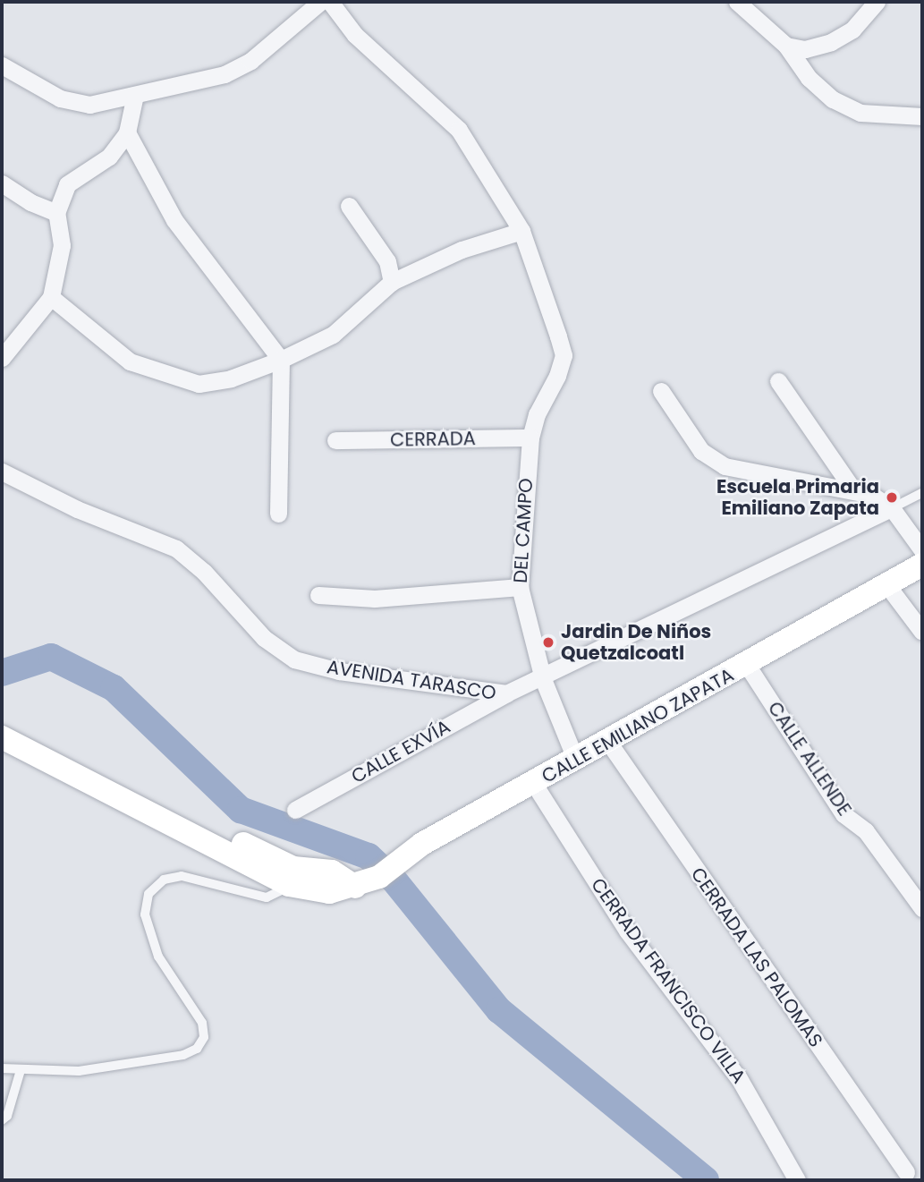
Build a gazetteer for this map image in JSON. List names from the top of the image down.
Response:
{
  "streets": {
    "main road": ["CALLE EMILIANO ZAPATA"],
    "street": [
      "CERRADA",
      "DEL CAMPO",
      "AVENIDA TARASCO",
      "CALLE EXVÍA",
      "CALLE ALLENDE",
      "CERRADA LAS PALOMAS",
      "CERRADA FRANCISCO VILLA"
    ]
  },
  "crossings": [
    ["CERRADA", "DEL CAMPO"],
    ["DEL CAMPO", "AVENIDA TARASCO"],
    ["DEL CAMPO", "CALLE EMILIANO ZAPATA"],
    ["AVENIDA TARASCO", "CALLE EXVÍA"],
    ["CALLE EMILIANO ZAPATA", "CALLE ALLENDE"],
    ["CALLE EMILIANO ZAPATA", "CERRADA LAS PALOMAS"],
    ["CALLE EMILIANO ZAPATA", "CERRADA FRANCISCO VILLA"]
  ],
  "places": ["Escuela Primaria Emiliano Zapata", "Jardin De Niños Quetzalcoatl"]
}
